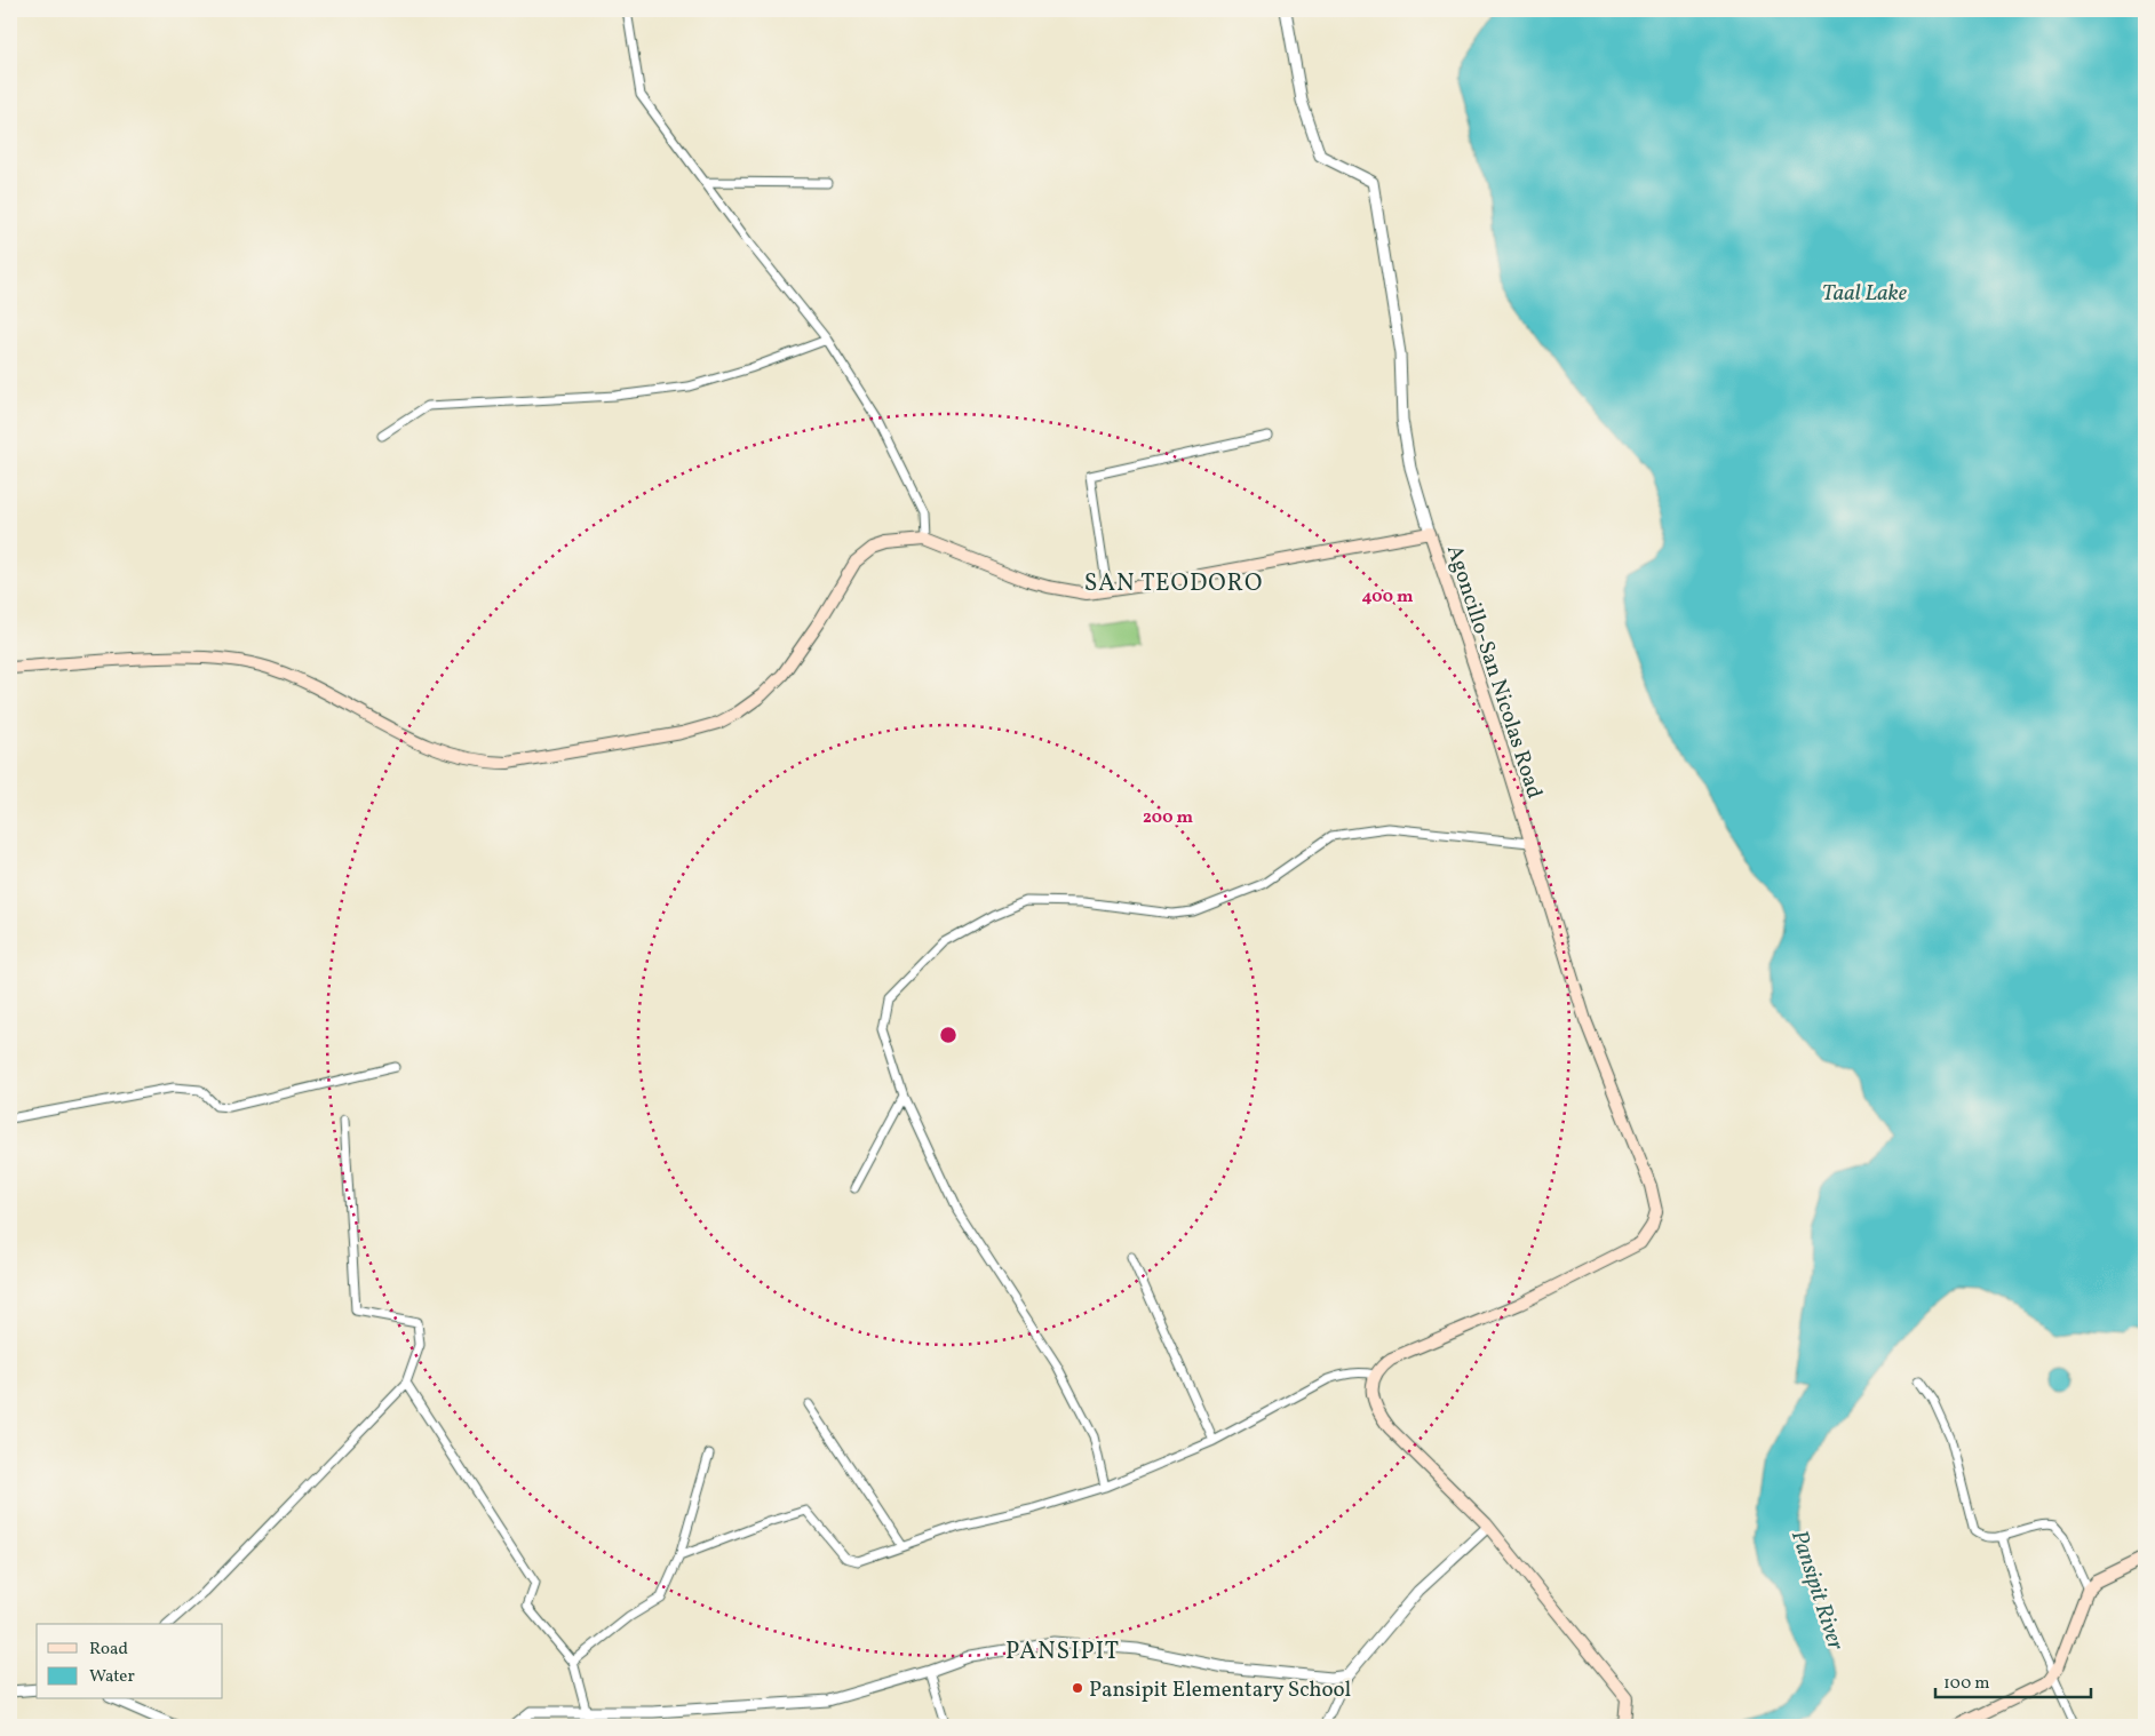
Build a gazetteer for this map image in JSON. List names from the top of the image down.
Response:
{
  "streets": {
    "main road": ["Agoncillo-San Nicolas Road"]
  },
  "districts": ["SAN TEODORO", "PANSIPIT"],
  "water": ["Taal Lake", "Pansipit River"],
  "places": ["Pansipit Elementary School"],
  "legend": ["Road", "Water"],
  "scale_bar": "100 m",
  "rings": ["400 m", "200 m"]
}
